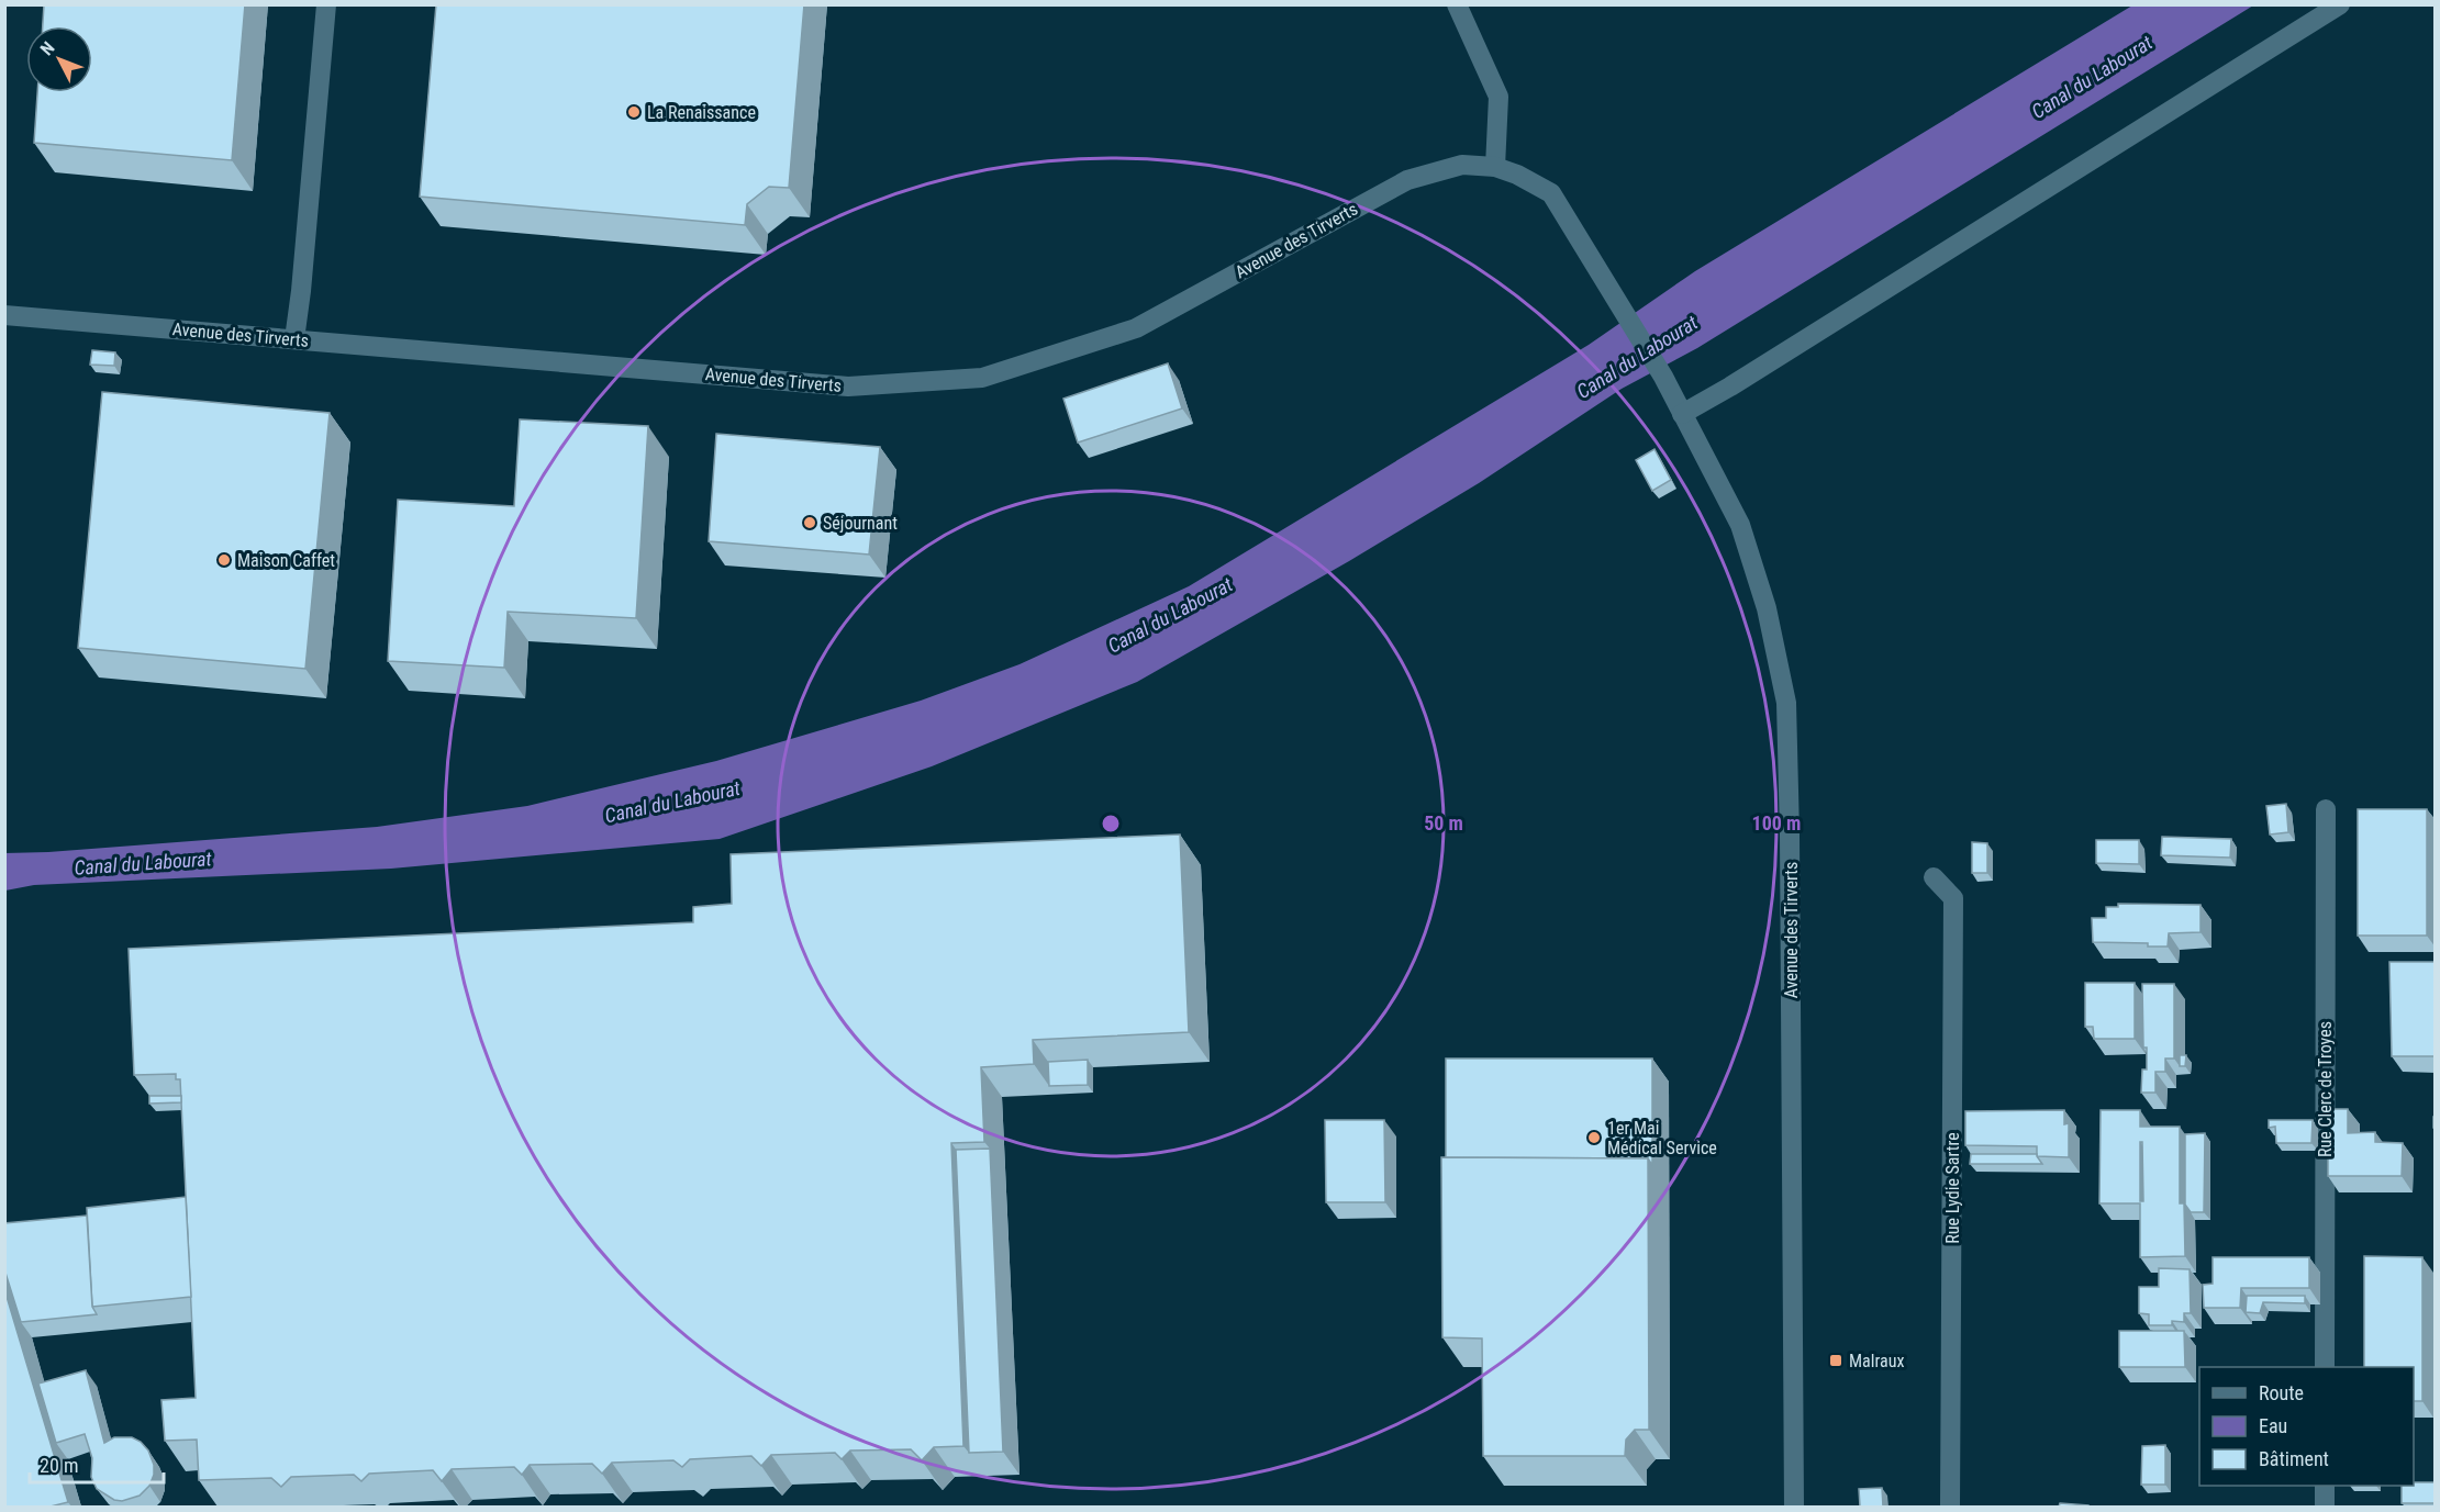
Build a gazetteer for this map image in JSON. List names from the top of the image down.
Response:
{
  "streets": {
    "street": ["Avenue des Tirverts", "Rue Clerc de Troyes", "Rue Lydie Sartre"]
  },
  "water": ["Canal du Labourat"],
  "places": {
    "other": [
      "La Renaissance",
      "Séjournant",
      "Maison Caffet",
      "1er Mai Médical Service"
    ],
    "transit": ["Malraux"]
  },
  "legend": ["Route", "Eau", "Bâtiment"],
  "scale_bar": "20 m",
  "north": "top left",
  "rings": ["50 m", "100 m"]
}
